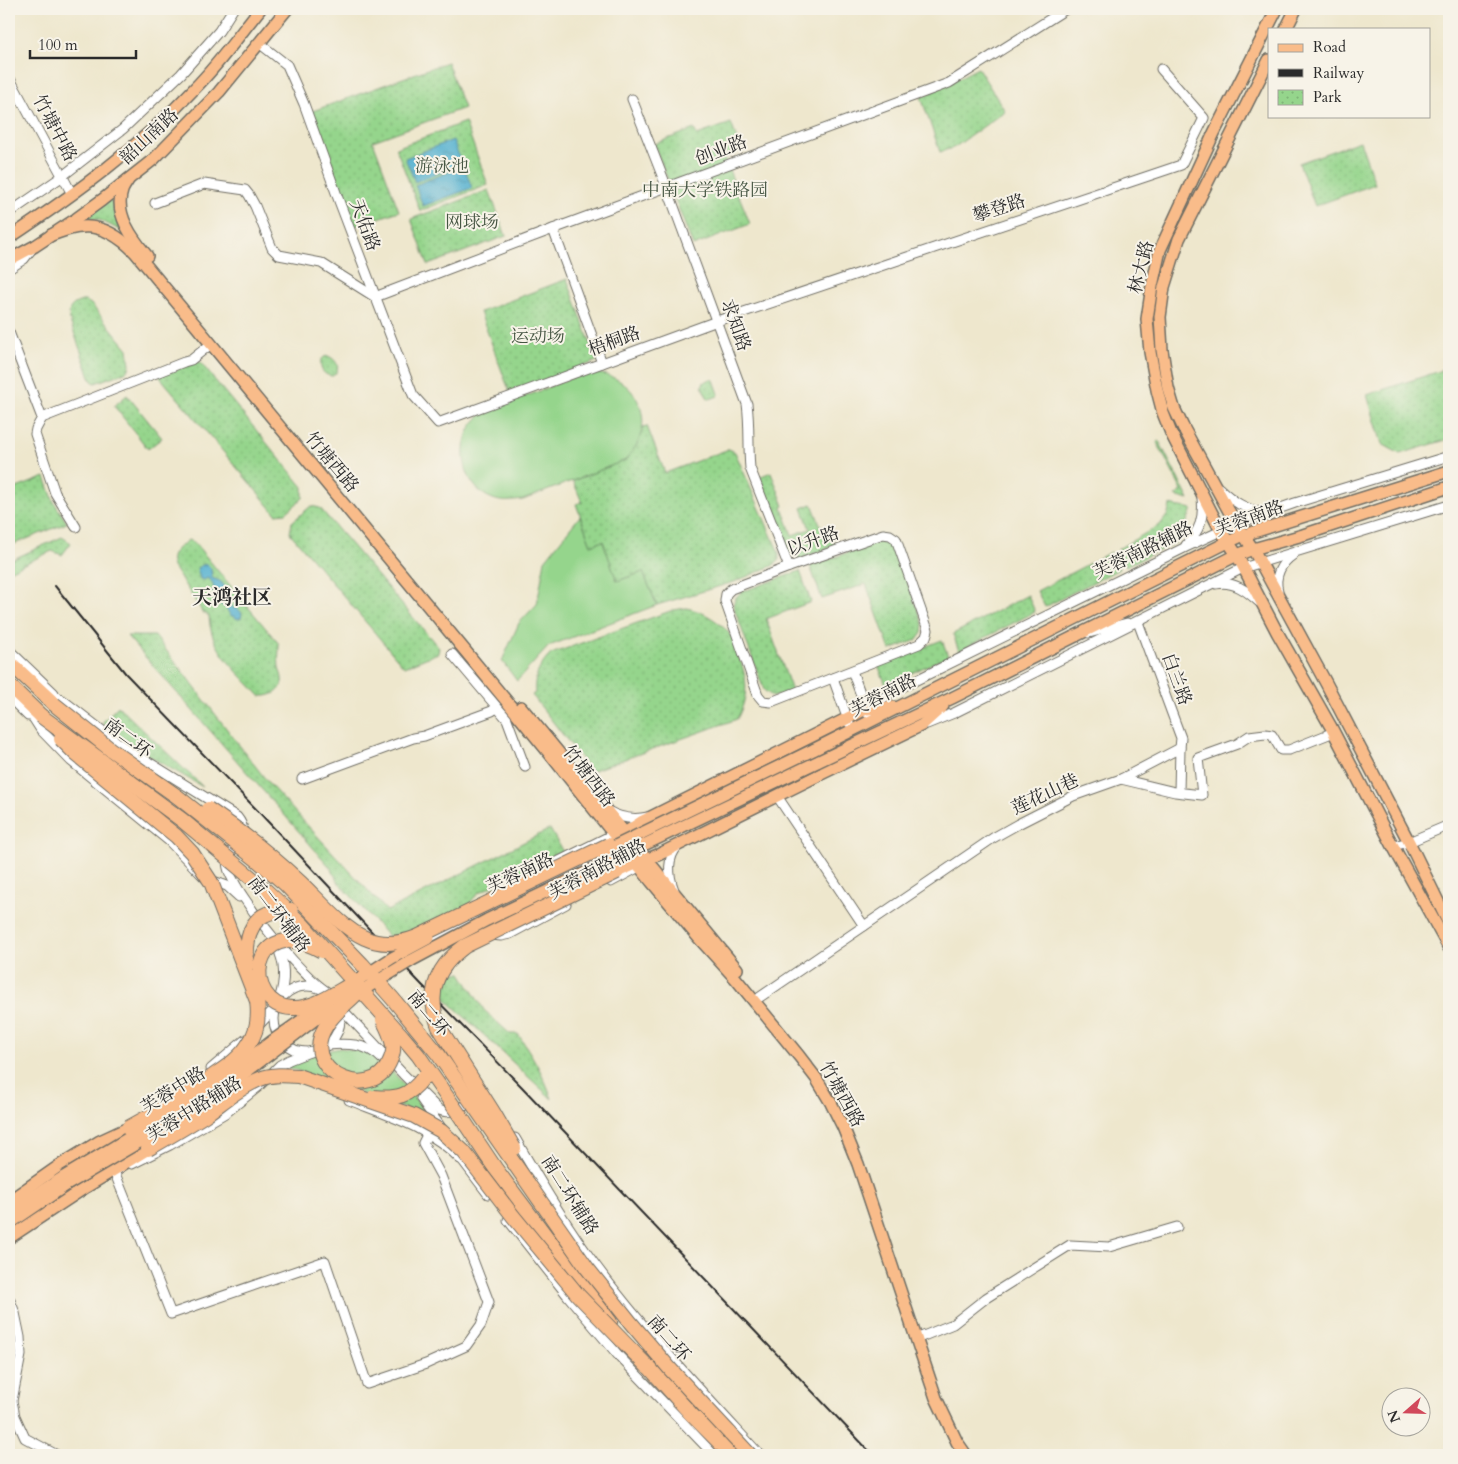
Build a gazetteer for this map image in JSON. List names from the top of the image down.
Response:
{
  "streets": {
    "highway": ["南二环"],
    "main road": [
      "韶山南路",
      "林大路",
      "竹塘西路",
      "芙蓉南路",
      "芙蓉中路"
    ],
    "street": [
      "竹塘中路",
      "创业路",
      "攀登路",
      "天佑路",
      "求知路",
      "梧桐路",
      "以升路",
      "芙蓉南路辅路",
      "白兰路",
      "莲花山巷",
      "南二环辅路",
      "芙蓉中路辅路"
    ]
  },
  "crossings": [
    ["竹塘中路", "韶山南路"],
    ["韶山南路", "天佑路"],
    ["韶山南路", "竹塘西路"],
    ["创业路", "天佑路"],
    ["创业路", "求知路"],
    ["攀登路", "求知路"],
    ["攀登路", "梧桐路"],
    ["天佑路", "梧桐路"],
    ["林大路", "芙蓉南路"],
    ["林大路", "芙蓉南路辅路"],
    ["求知路", "梧桐路"],
    ["求知路", "以升路"],
    ["竹塘西路", "芙蓉南路辅路"],
    ["竹塘西路", "莲花山巷"],
    ["芙蓉南路", "芙蓉中路"],
    ["白兰路", "莲花山巷"],
    ["南二环", "南二环辅路"],
    ["南二环辅路", "芙蓉中路辅路"]
  ],
  "districts": ["天鸿社区"],
  "parks": [
    "游泳池",
    "中南大学铁路园",
    "网球场",
    "运动场"
  ],
  "legend": ["Road", "Railway", "Park"],
  "scale_bar": "100 m",
  "north": "left"
}
